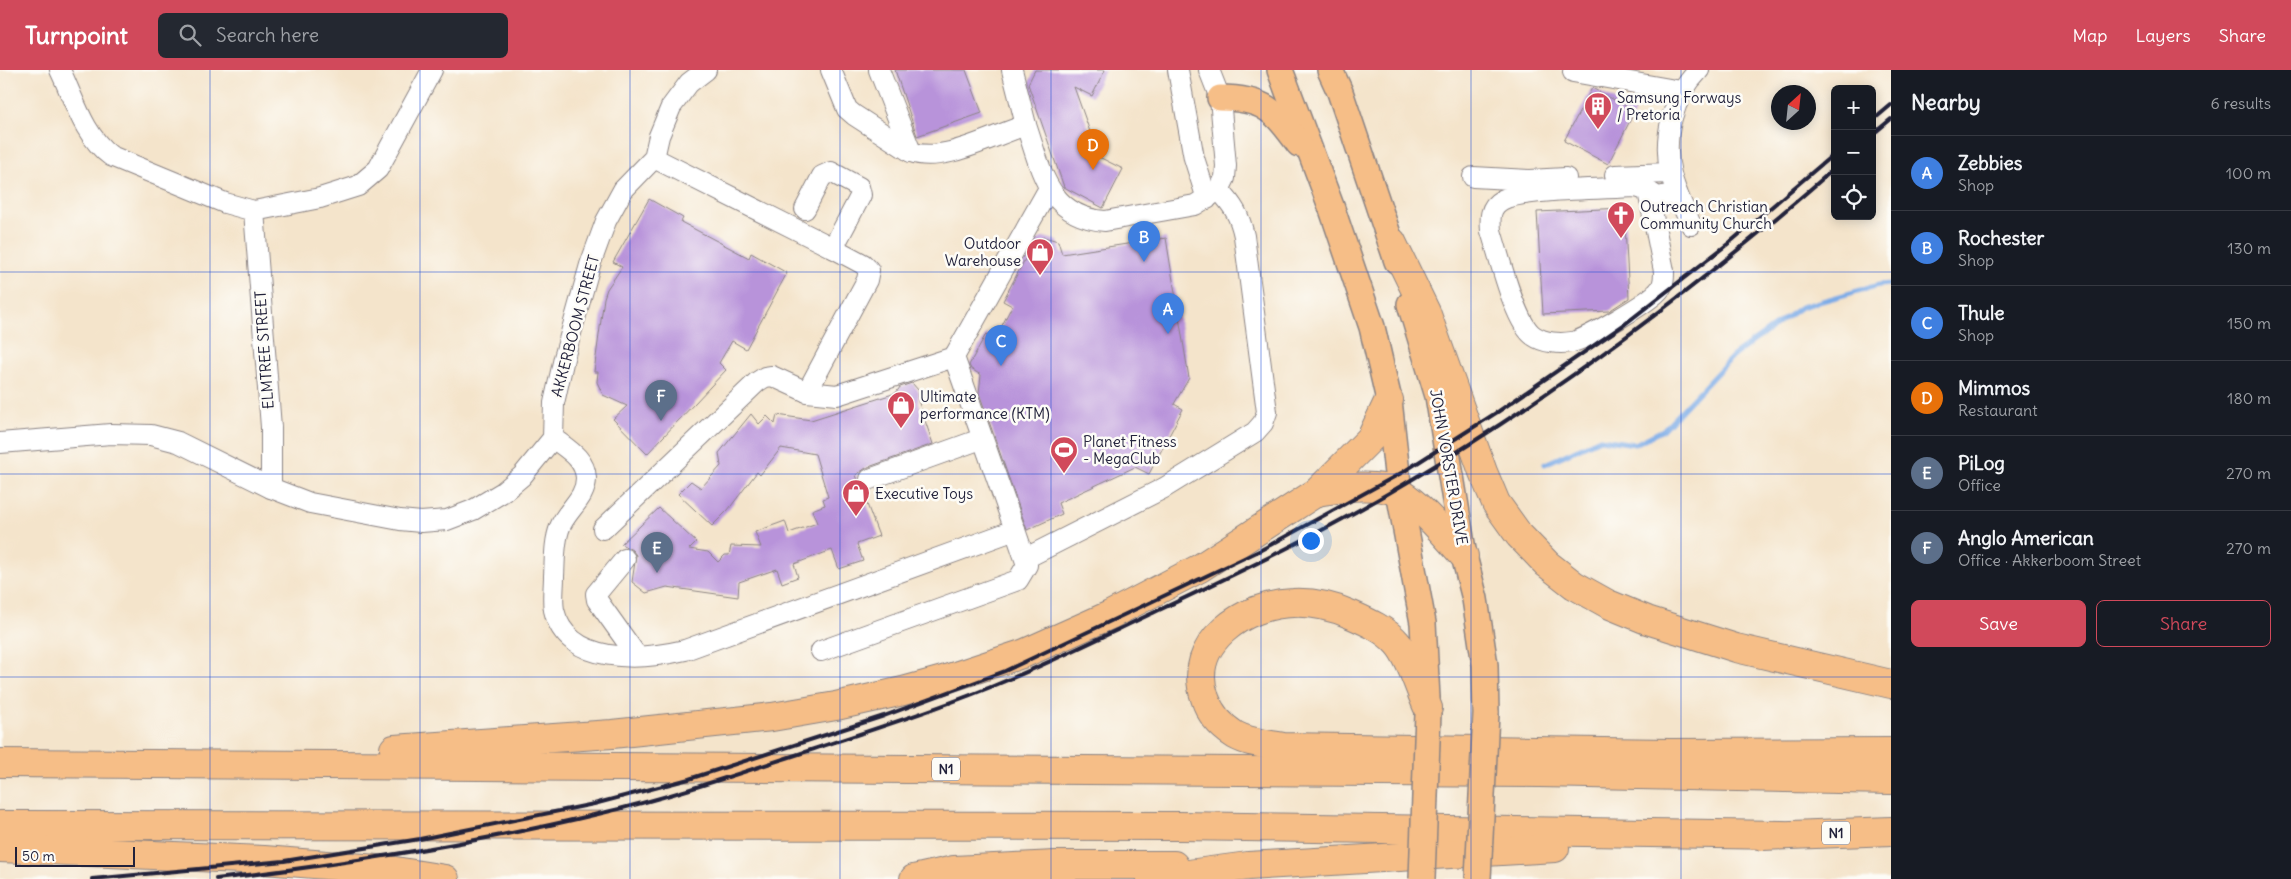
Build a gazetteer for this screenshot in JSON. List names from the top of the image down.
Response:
{
  "streets": {
    "highway": ["N1"],
    "main road": ["JOHN VORSTER DRIVE"],
    "street": ["AKKERBOOM STREET", "ELMTREE STREET"]
  },
  "places": {
    "building": ["Samsung Forways / Pretoria"],
    "church": ["Outreach Christian Community Church"],
    "shop": ["Outdoor Warehouse", "Ultimate performance (KTM)", "Executive Toys"],
    "sports": ["Planet Fitness - MegaClub"]
  },
  "scale_bar": "50 m",
  "north": "top right",
  "page": {
    "header": "Turnpoint",
    "search": "Search here",
    "nav": ["Map", "Layers", "Share"],
    "heading": ["Nearby", "6 results"],
    "map_buttons": ["+", "−"],
    "pins": [
      "D",
      "B",
      "A",
      "C",
      "F",
      "E"
    ],
    "list": [
      {
        "mark": "A",
        "name": "Zebbies",
        "note": "Shop",
        "value": "100 m"
      },
      {
        "mark": "B",
        "name": "Rochester",
        "note": "Shop",
        "value": "130 m"
      },
      {
        "mark": "C",
        "name": "Thule",
        "note": "Shop",
        "value": "150 m"
      },
      {
        "mark": "D",
        "name": "Mimmos",
        "note": "Restaurant",
        "value": "180 m"
      },
      {
        "mark": "E",
        "name": "PiLog",
        "note": "Office",
        "value": "270 m"
      },
      {
        "mark": "F",
        "name": "Anglo American",
        "note": "Office · Akkerboom Street",
        "value": "270 m"
      }
    ],
    "buttons": ["Save", "Share"],
    "scale": "50 m"
  }
}
